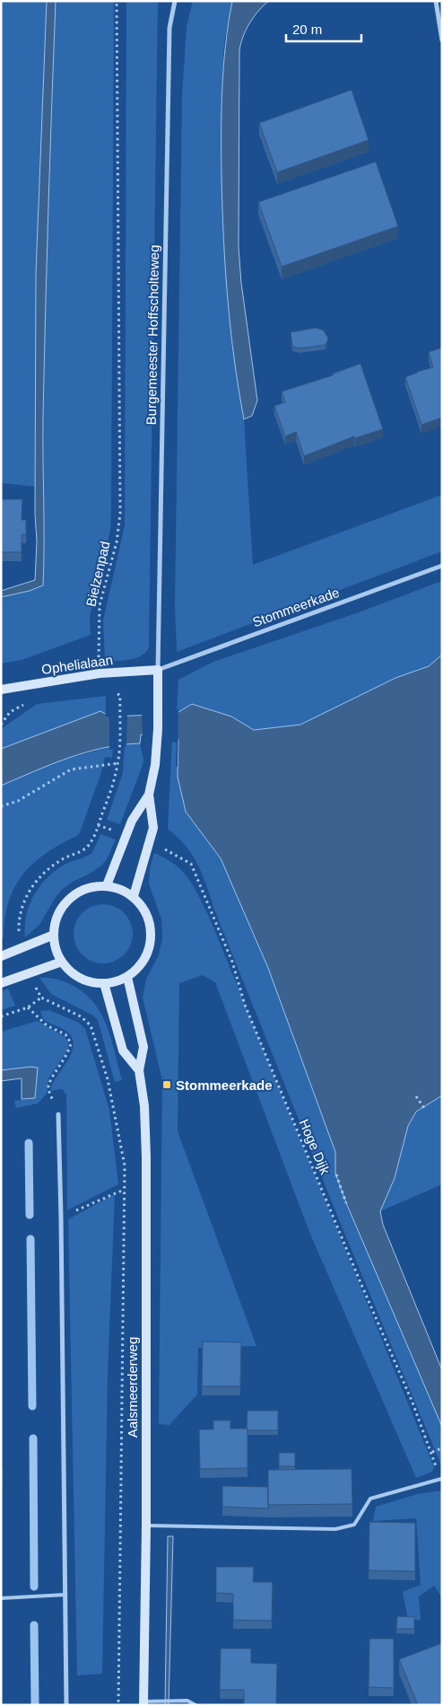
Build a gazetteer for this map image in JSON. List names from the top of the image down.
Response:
{
  "streets": {
    "street": [
      "Burgemeester Hoffscholteweg",
      "Stommeerkade",
      "Ophelialaan",
      "Aalsmeerderweg"
    ],
    "path": ["Bielzenpad", "Hoge Dijk"]
  },
  "crossings": [
    ["Burgemeester Hoffscholteweg", "Stommeerkade"],
    ["Burgemeester Hoffscholteweg", "Ophelialaan"],
    ["Bielzenpad", "Ophelialaan"],
    ["Stommeerkade", "Ophelialaan"]
  ],
  "places": {
    "transit": ["Stommeerkade"]
  },
  "scale_bar": "20 m"
}
